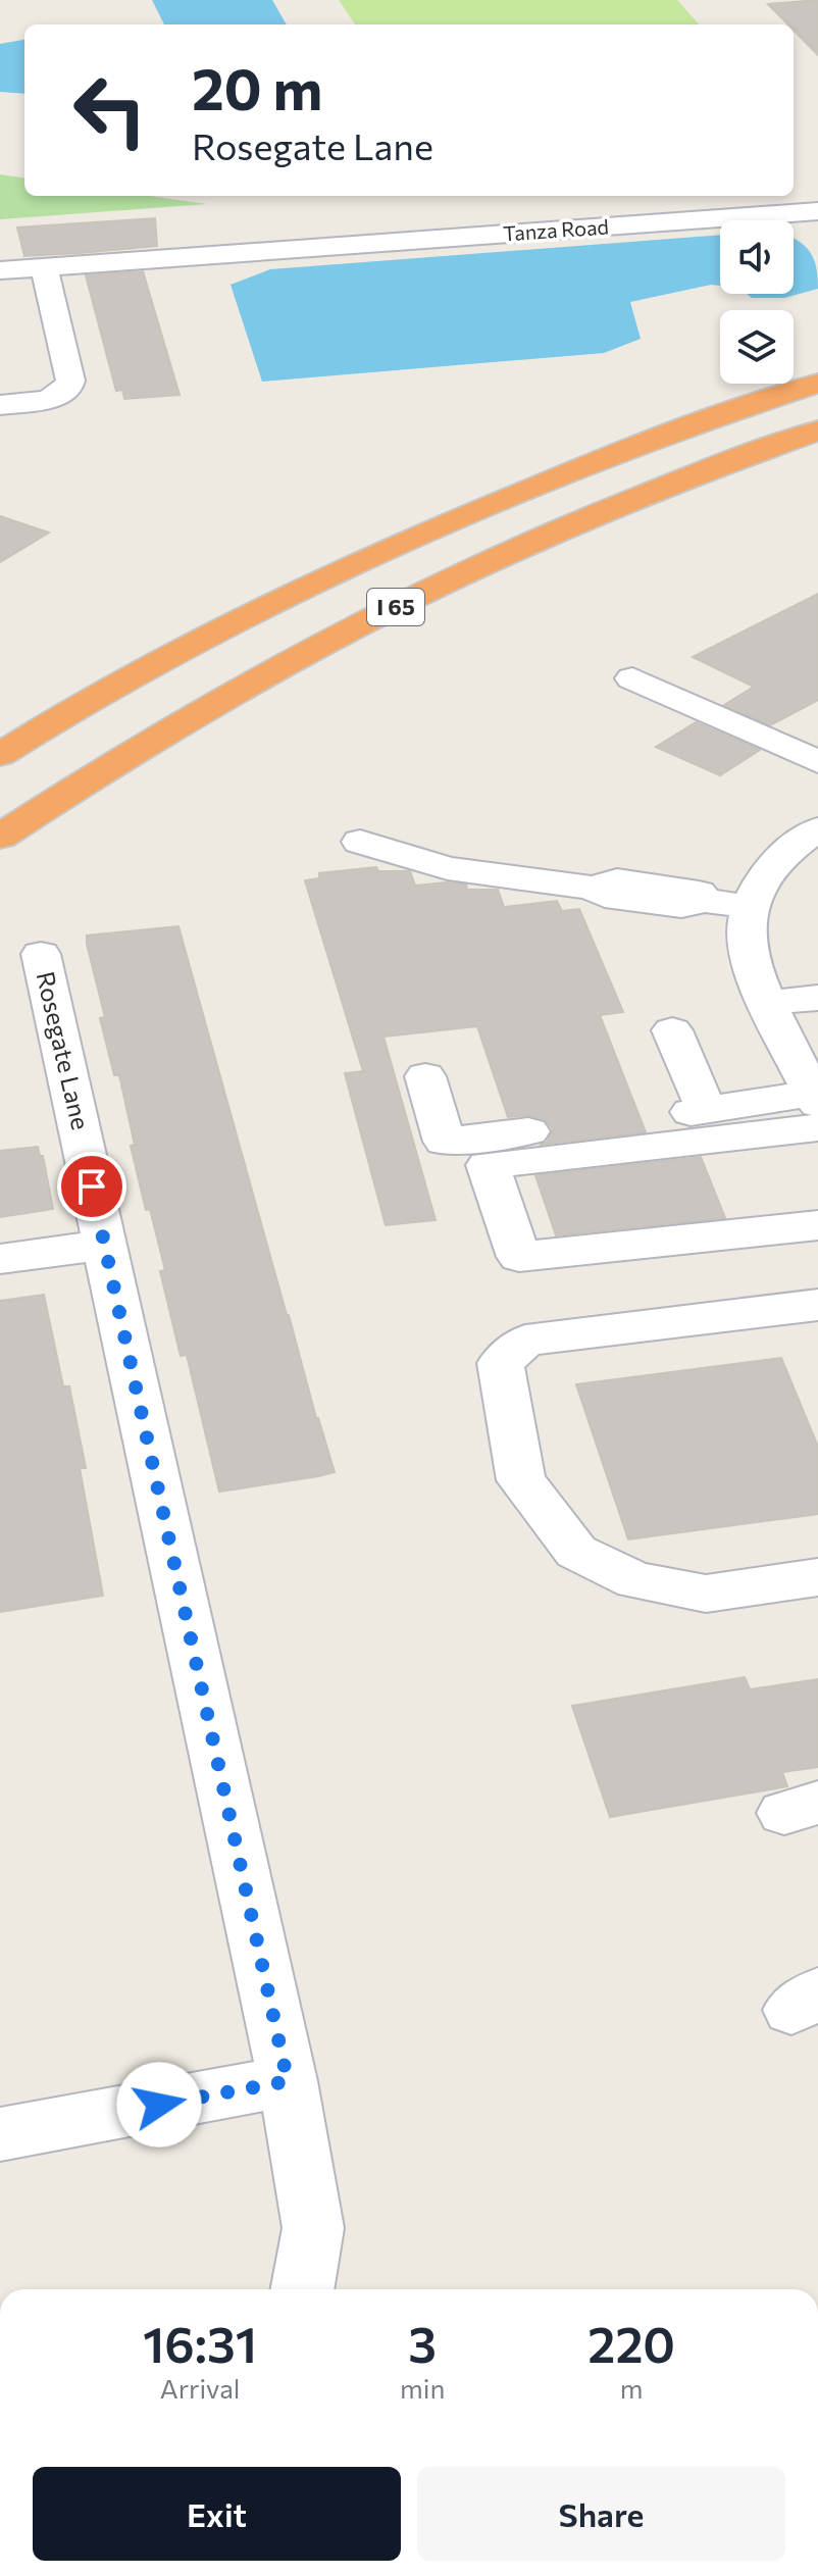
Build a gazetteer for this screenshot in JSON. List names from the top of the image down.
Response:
{
  "streets": {
    "highway": ["I 65"],
    "street": ["Tanza Road", "Rosegate Lane"]
  },
  "page": {
    "turn": ["20 m", "Rosegate Lane"],
    "eta": [
      "16:31",
      "Arrival",
      "3",
      "min",
      "220",
      "m"
    ],
    "buttons": ["Exit", "Share"]
  }
}
